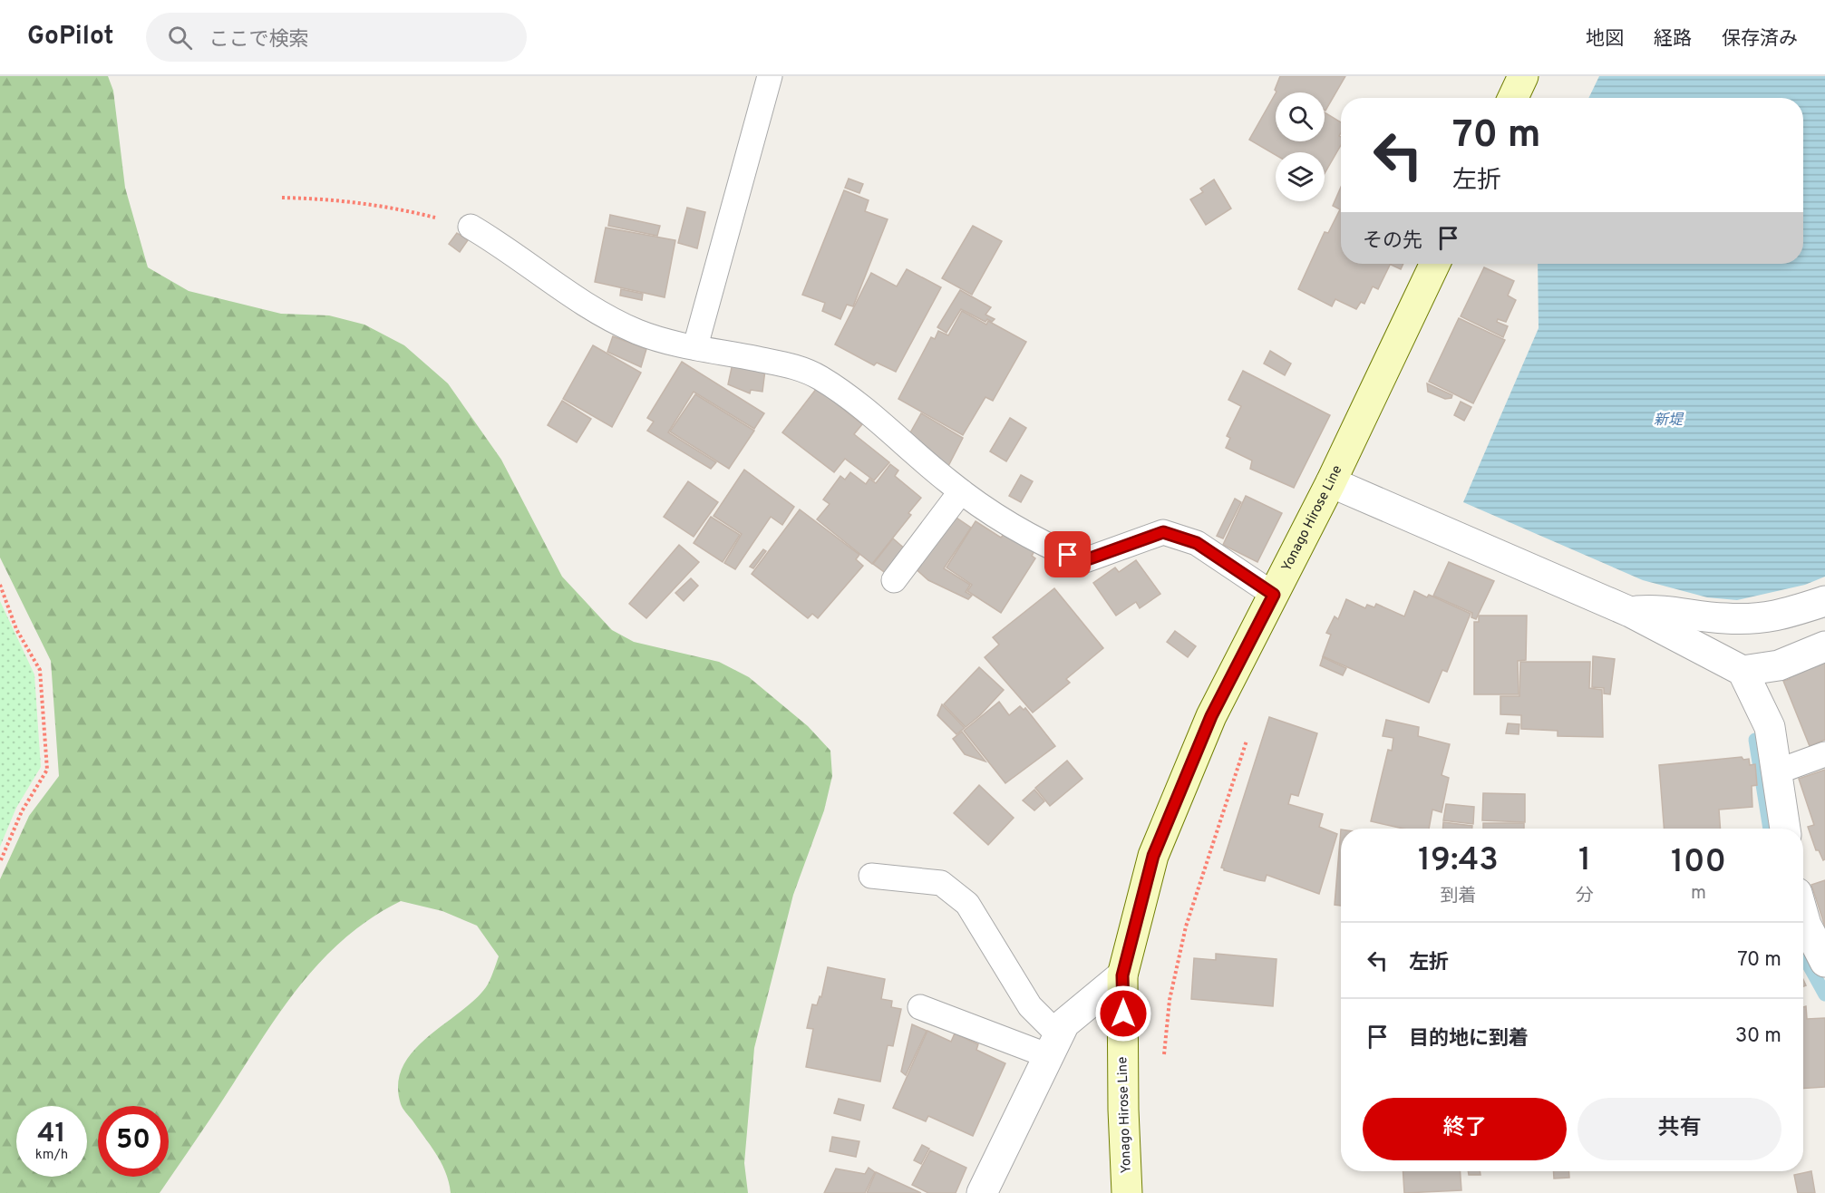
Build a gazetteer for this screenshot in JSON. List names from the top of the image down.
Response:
{
  "streets": {
    "main road": ["Yonago Hirose Line"]
  },
  "water": ["新堤"],
  "page": {
    "header": "GoPilot",
    "search": "ここで検索",
    "nav": ["地図", "経路", "保存済み"],
    "turn": ["70 m", "左折"],
    "then": "その先",
    "eta": [
      "19:43",
      "到着",
      "1",
      "分",
      "100",
      "m"
    ],
    "list": [
      {
        "name": "左折",
        "value": "70 m"
      },
      {
        "name": "目的地に到着",
        "value": "30 m"
      }
    ],
    "buttons": ["終了", "共有"],
    "speed": "41 km/h",
    "limit": "50"
  }
}
